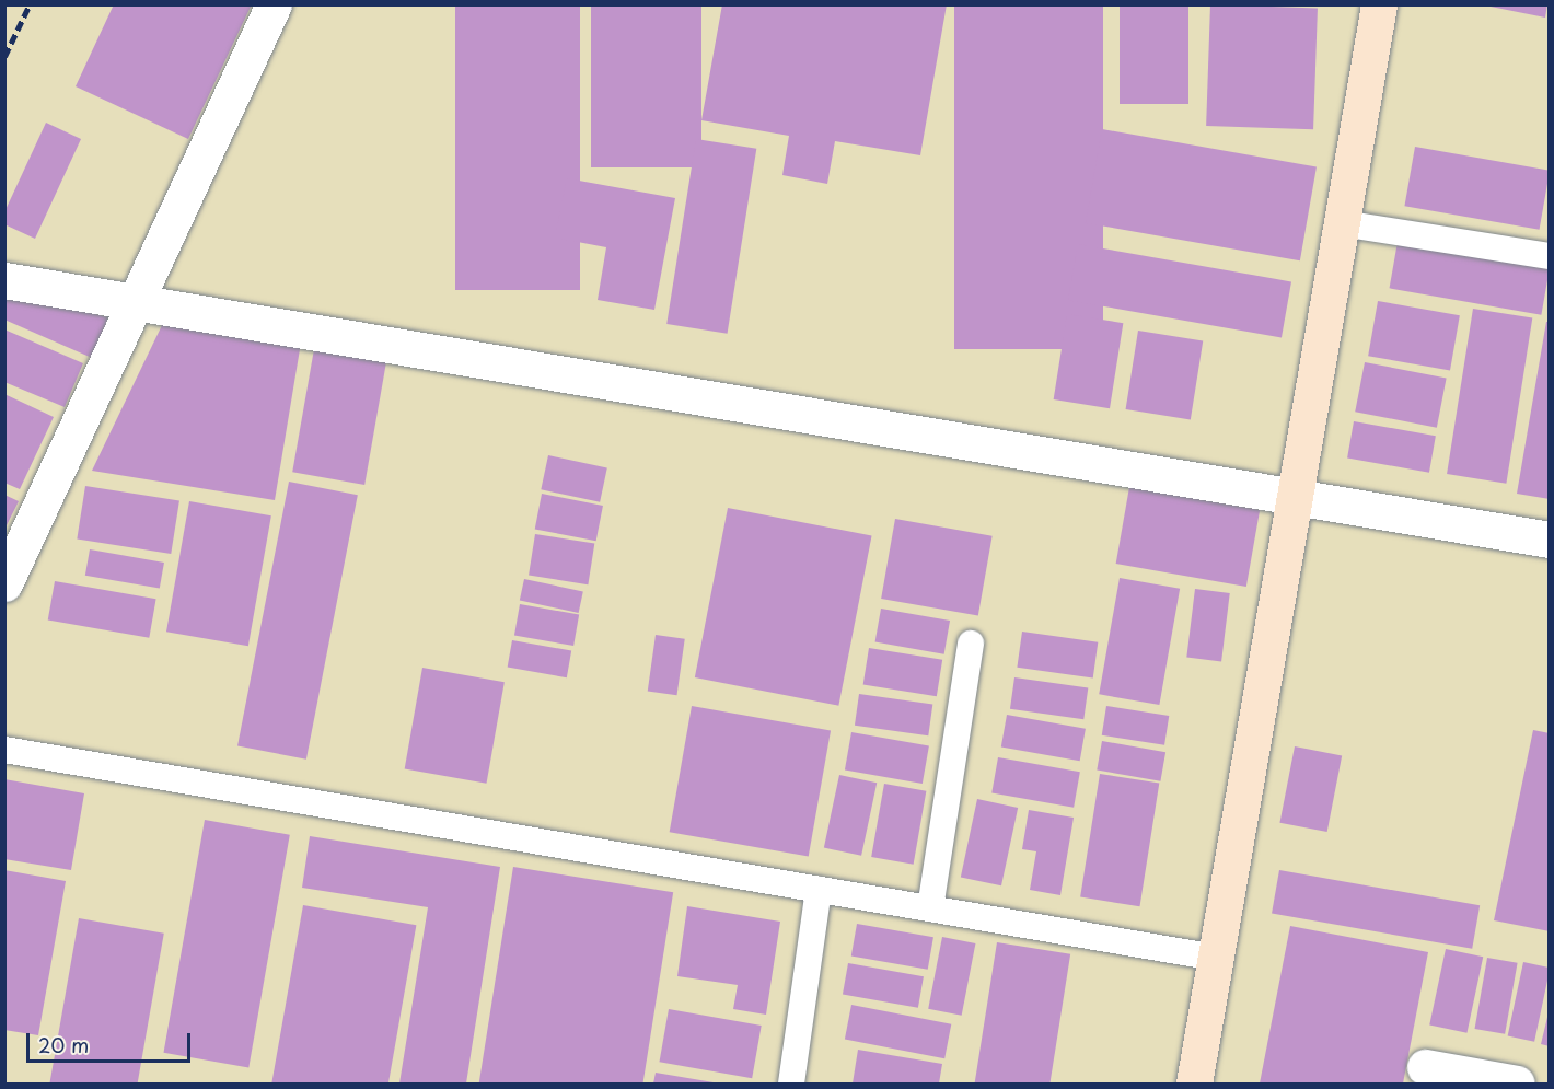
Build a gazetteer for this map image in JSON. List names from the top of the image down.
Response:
{
  "scale_bar": "20 m"
}
